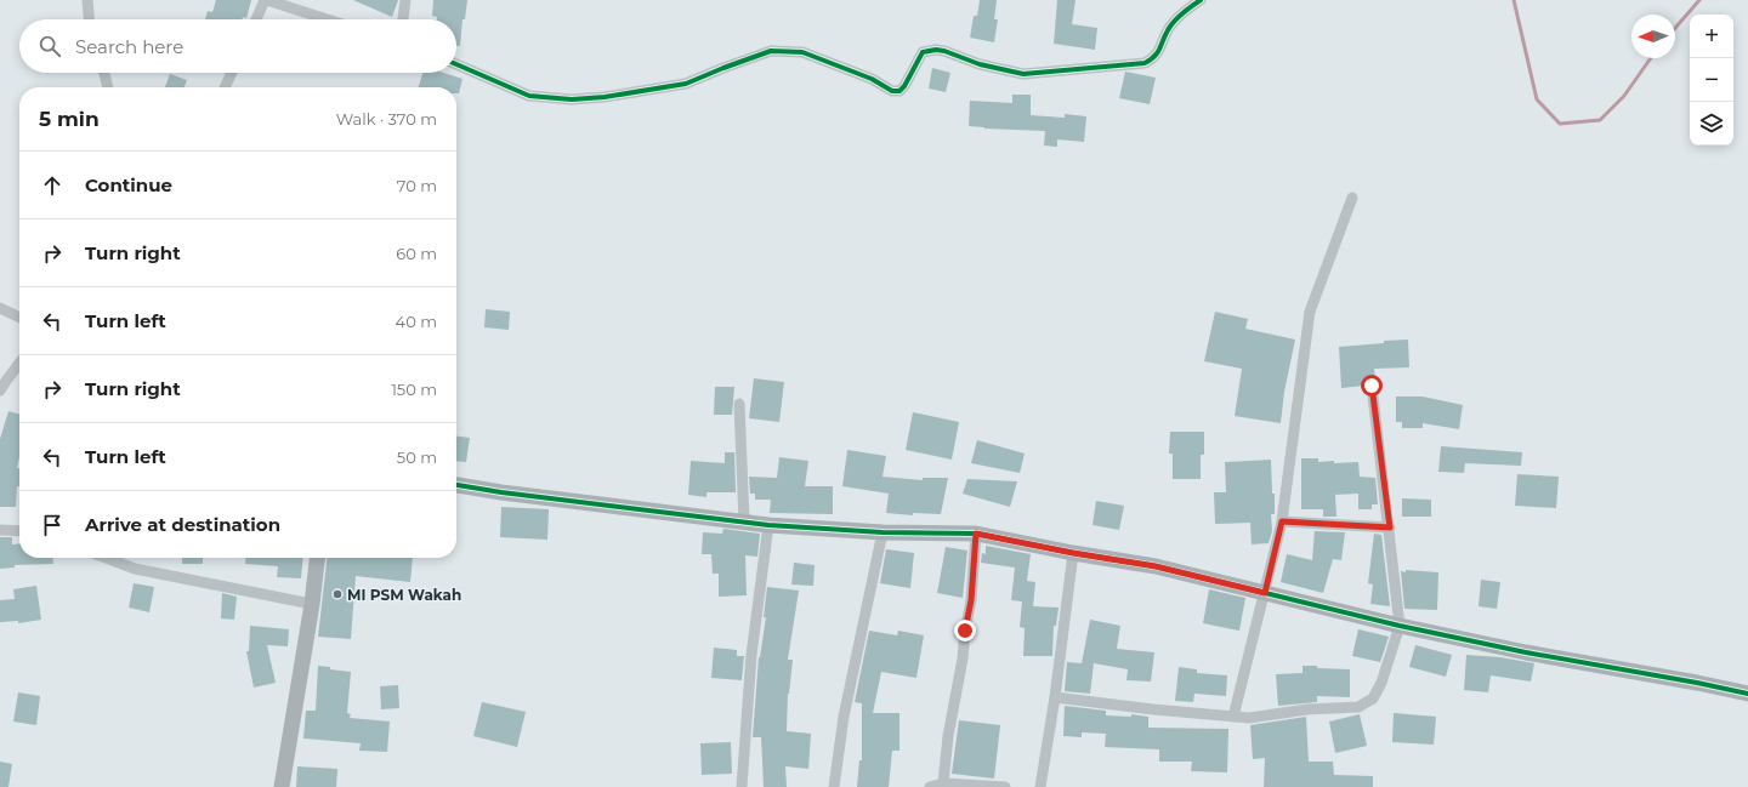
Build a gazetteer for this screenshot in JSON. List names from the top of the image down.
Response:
{
  "places": ["MI PSM Wakah"],
  "north": "left",
  "page": {
    "map_buttons": ["+", "−"],
    "search": "Search here",
    "heading": ["5 min", "Walk · 370 m"],
    "list": [
      ["Continue", "70 m"],
      ["Turn right", "60 m"],
      ["Turn left", "40 m"],
      ["Turn right", "150 m"],
      ["Turn left", "50 m"],
      "Arrive at destination"
    ]
  }
}
